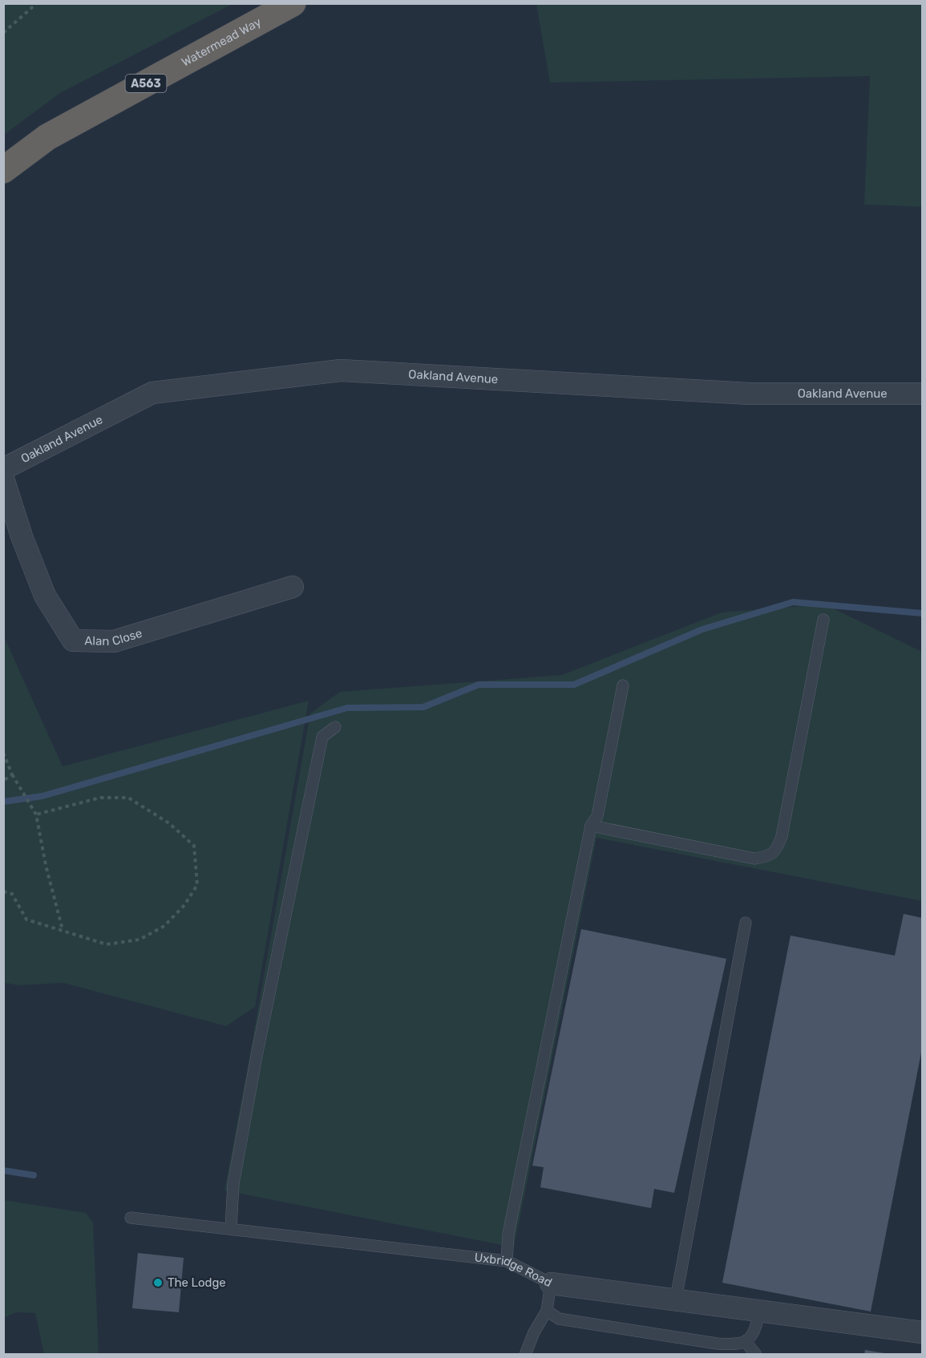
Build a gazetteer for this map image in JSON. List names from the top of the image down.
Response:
{
  "streets": {
    "highway": ["Watermead Way", "A563"],
    "street": ["Oakland Avenue", "Alan Close", "Uxbridge Road"]
  },
  "places": ["The Lodge"]
}
